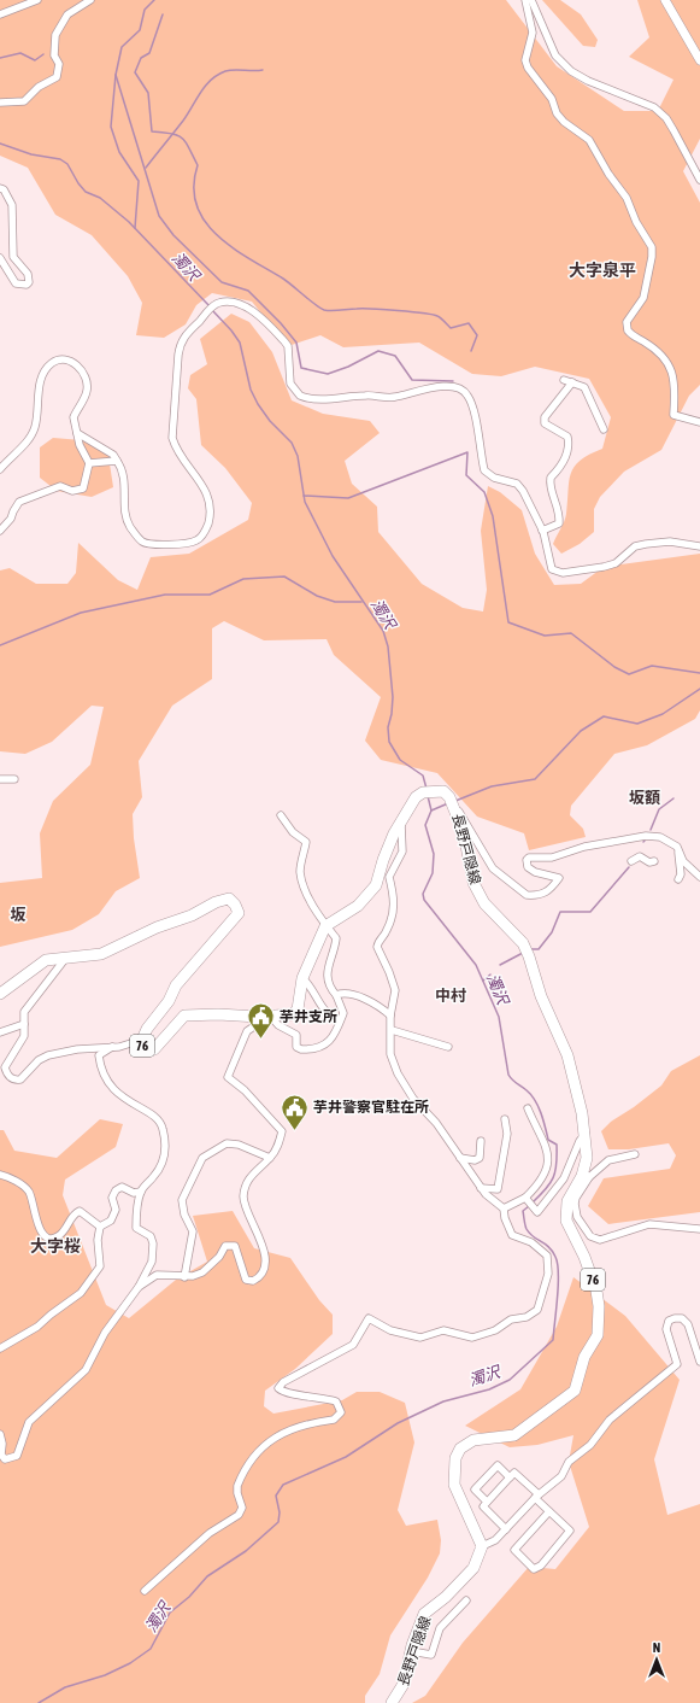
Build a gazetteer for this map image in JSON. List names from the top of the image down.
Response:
{
  "streets": {
    "main road": ["長野戸隠線", "76"]
  },
  "crossings": [
    ["長野戸隠線", "76"]
  ],
  "districts": [
    "大字泉平",
    "坂額",
    "坂",
    "中村",
    "大字桜"
  ],
  "water": ["濁沢"],
  "places": {
    "public building": ["芋井支所", "芋井警察官駐在所"]
  },
  "north": "top"
}
